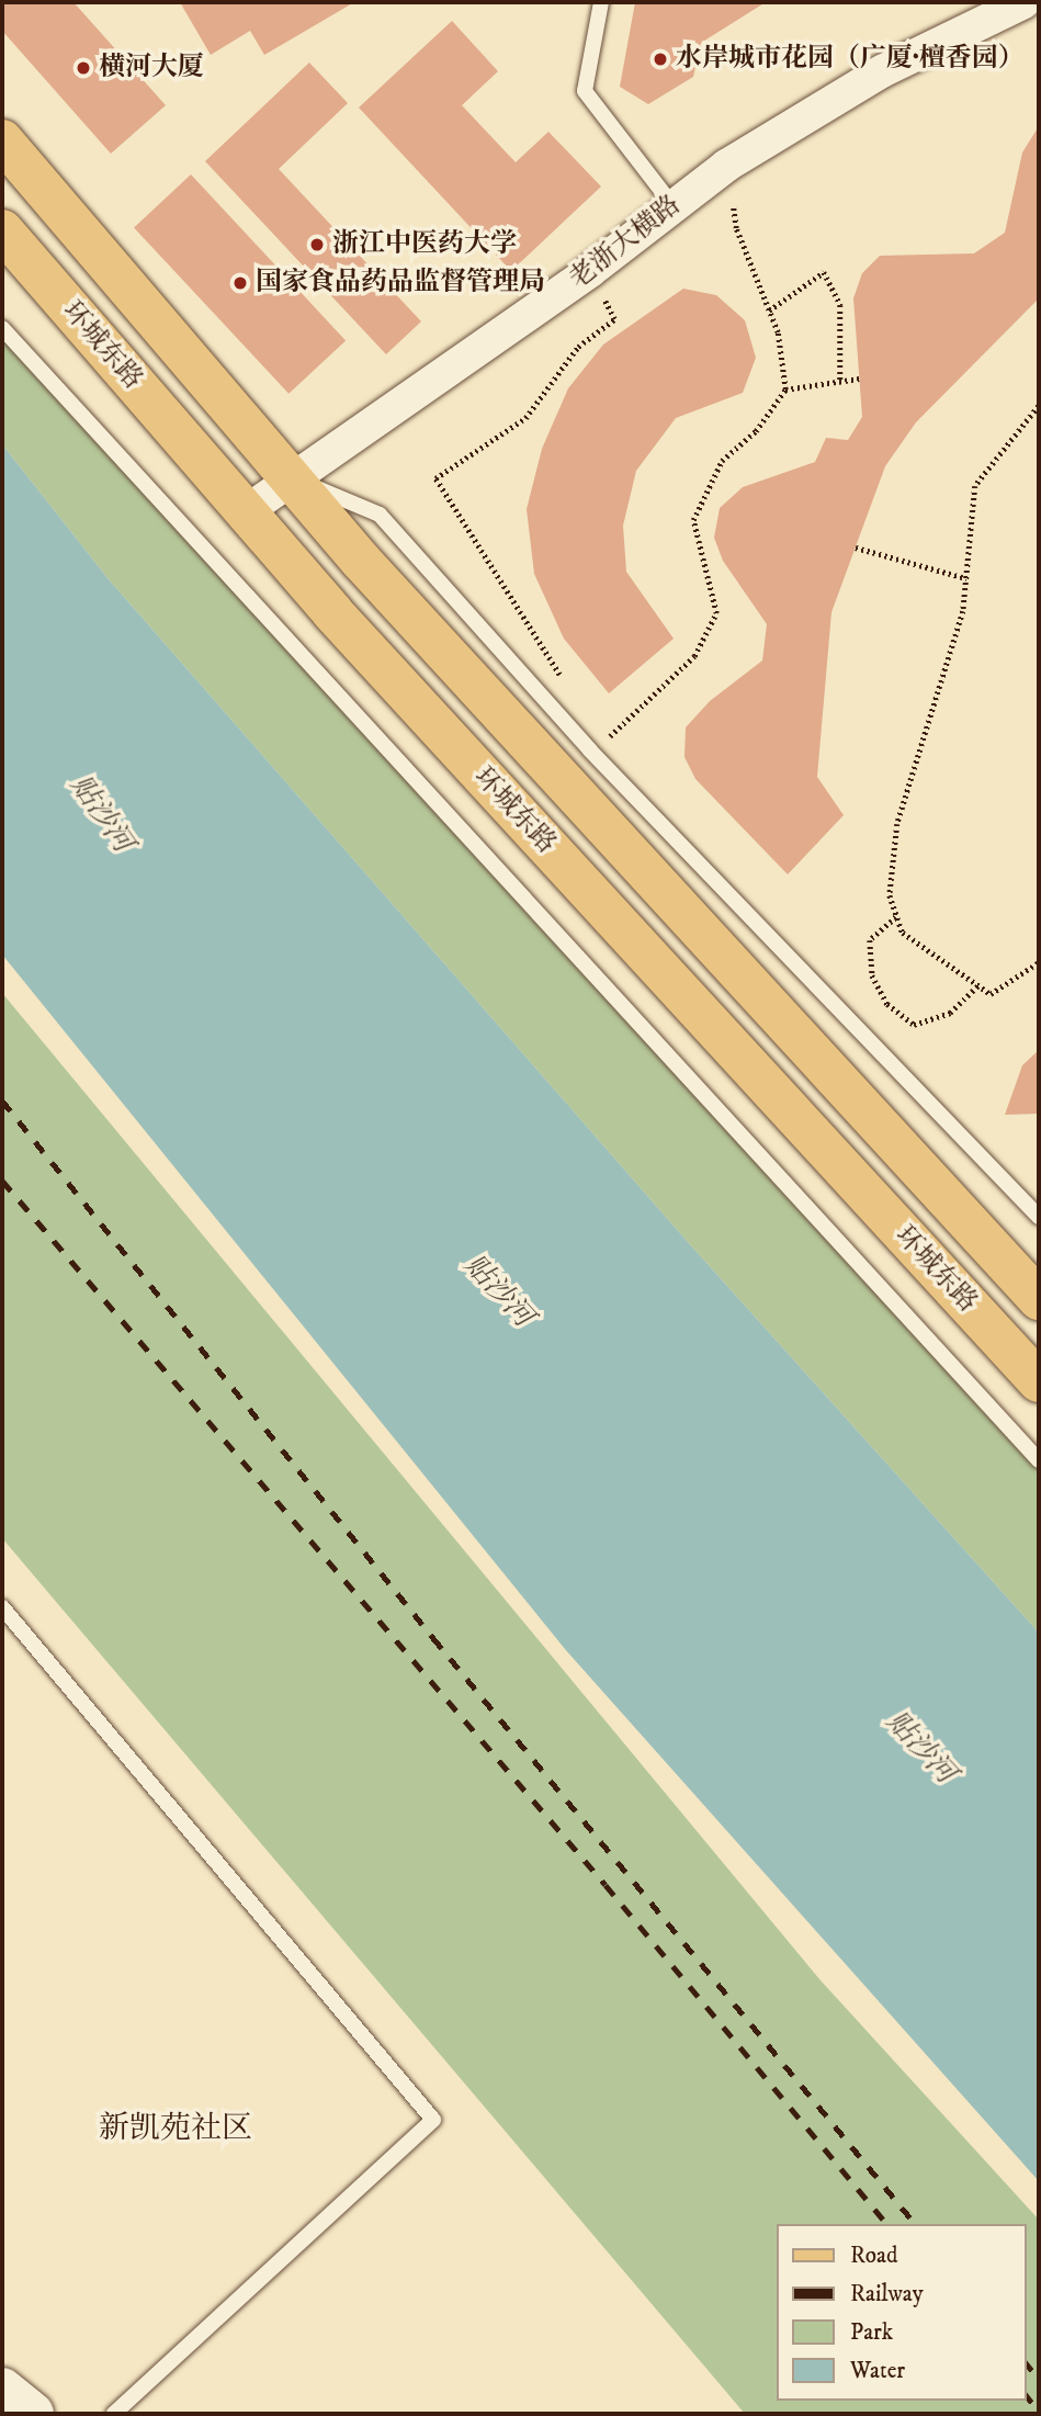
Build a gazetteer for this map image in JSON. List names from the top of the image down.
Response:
{
  "streets": {
    "main road": ["环城东路"],
    "street": ["老浙大横路"]
  },
  "crossings": [
    ["老浙大横路", "环城东路"]
  ],
  "districts": ["新凯苑社区"],
  "water": ["贴沙河"],
  "places": [
    "水岸城市花园（广厦·檀香园）",
    "横河大厦",
    "浙江中医药大学",
    "国家食品药品监督管理局"
  ],
  "legend": [
    "Road",
    "Railway",
    "Park",
    "Water"
  ]
}
